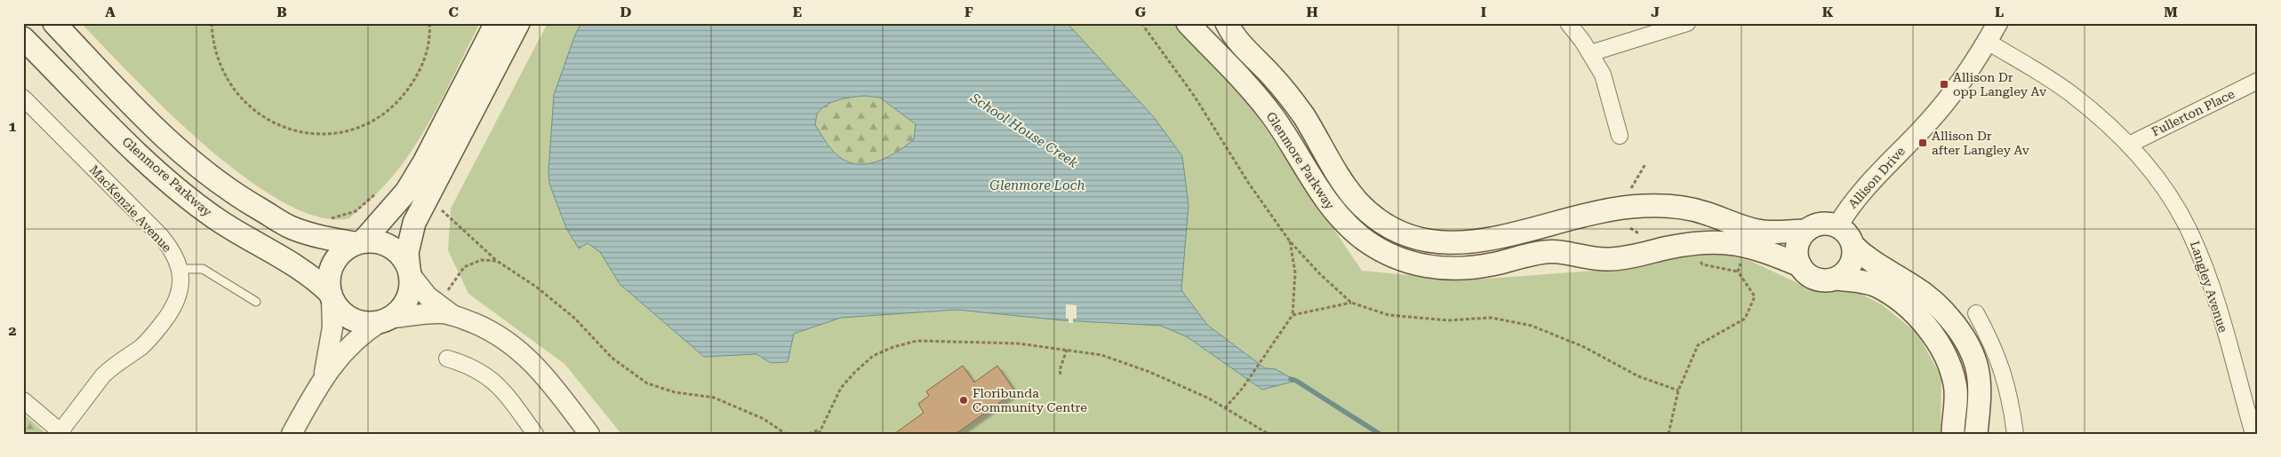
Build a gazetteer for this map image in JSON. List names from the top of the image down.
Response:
{
  "streets": {
    "main road": ["Glenmore Parkway"],
    "street": [
      "Fullerton Place",
      "Allison Drive",
      "MacKenzie Avenue",
      "Langley Avenue"
    ]
  },
  "crossings": [
    ["Fullerton Place", "Langley Avenue"],
    ["Glenmore Parkway", "Allison Drive"],
    ["Allison Drive", "Langley Avenue"]
  ],
  "water": ["School House Creek", "Glenmore Loch"],
  "places": {
    "transit": ["Allison Dr opp Langley Av", "Allison Dr after Langley Av"],
    "other": ["Floribunda Community Centre"]
  },
  "grid": {
    "columns": [
      "A",
      "B",
      "C",
      "D",
      "E",
      "F",
      "G",
      "H",
      "I",
      "J",
      "K",
      "L",
      "M"
    ],
    "rows": ["1", "2"]
  }
}
